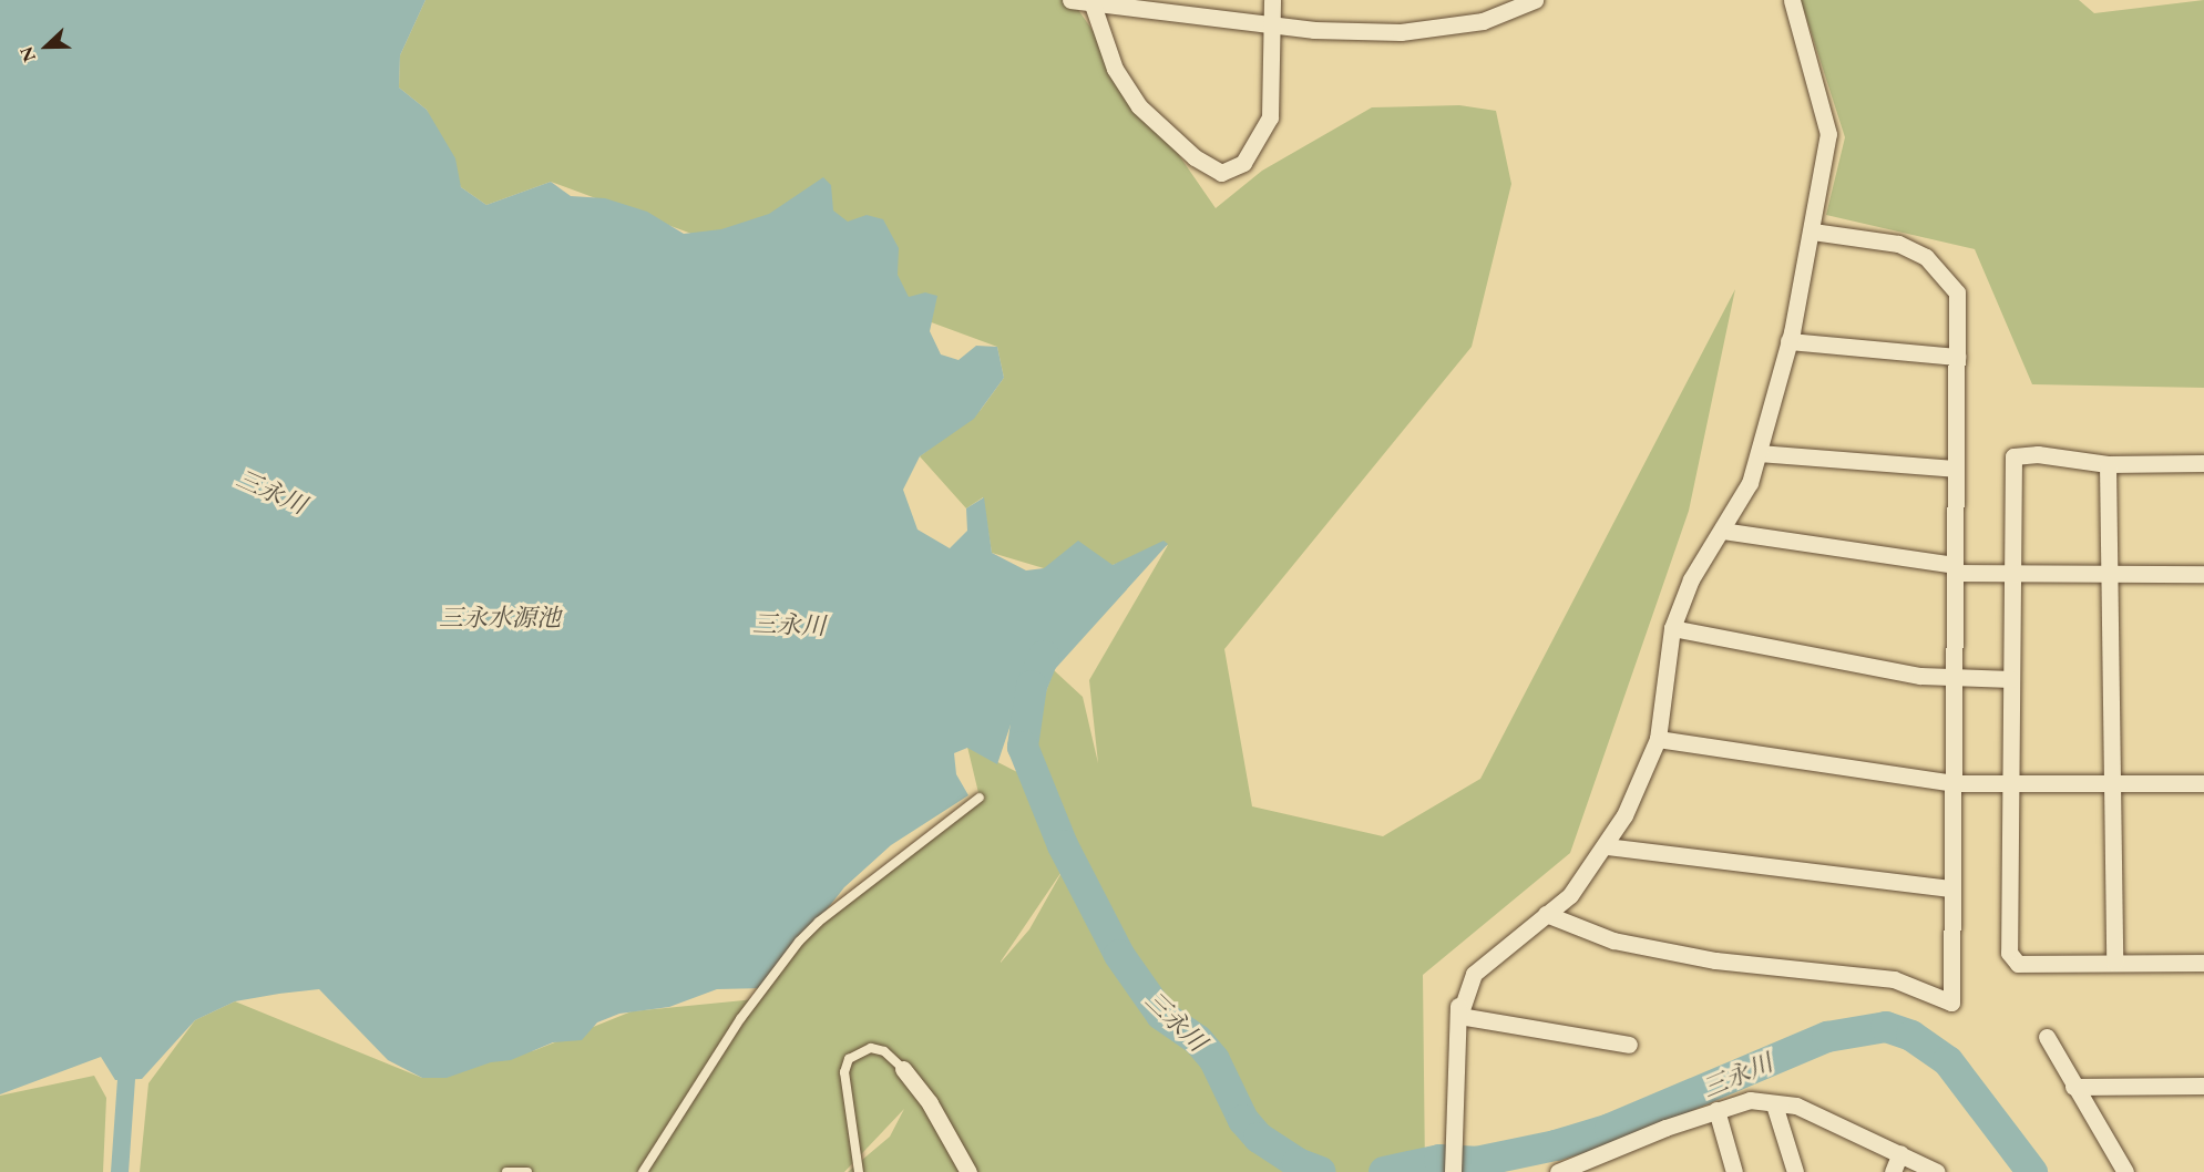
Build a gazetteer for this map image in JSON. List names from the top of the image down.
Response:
{
  "water": ["三永川", "三永水源池"],
  "north": "left"
}
